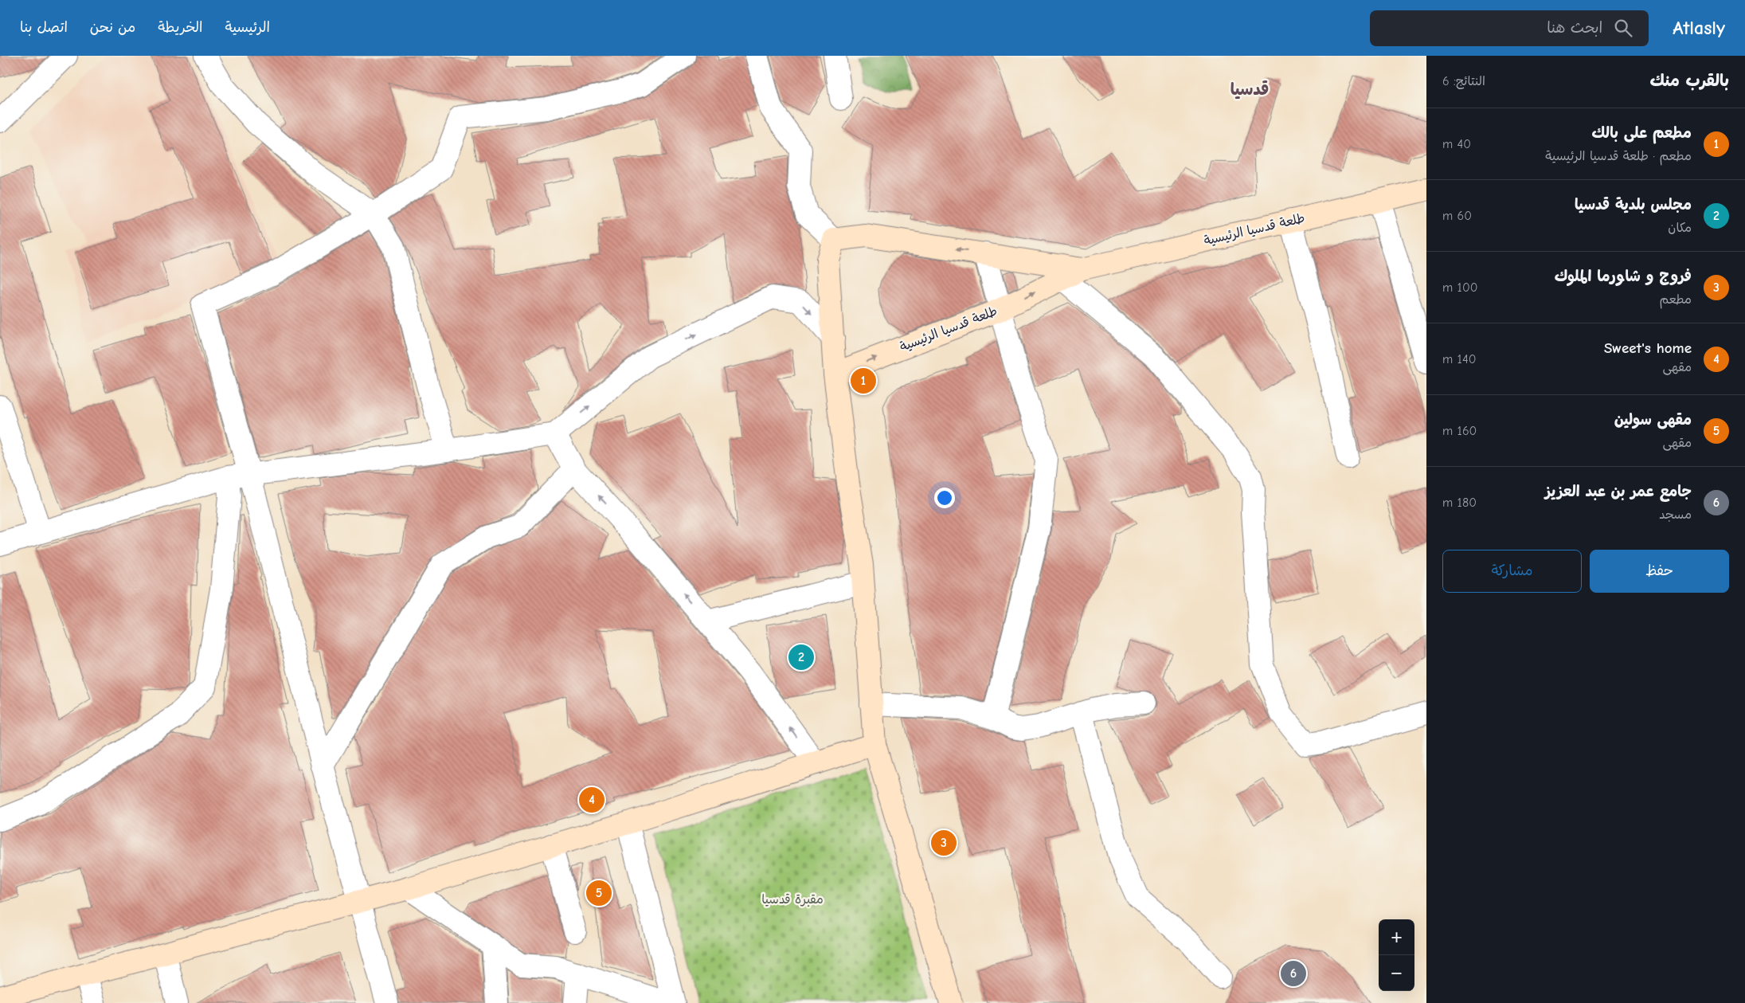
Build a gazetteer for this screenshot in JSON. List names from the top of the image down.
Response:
{
  "streets": {
    "main road": ["طلعة قدسيا الرئيسية"]
  },
  "districts": ["قدسيا"],
  "parks": ["مقبرة قدسيا"],
  "page": {
    "header": "Atlasly",
    "search": "ابحث هنا",
    "nav": [
      "الرئيسية",
      "الخريطة",
      "من نحن",
      "اتصل بنا"
    ],
    "heading": ["بالقرب منك", "النتائج: 6"],
    "list": [
      {
        "mark": "1",
        "name": "مطعم على بالك",
        "note": "مطعم · طلعة قدسيا الرئيسية",
        "value": "40 m"
      },
      {
        "mark": "2",
        "name": "مجلس بلدية قدسيا",
        "note": "مكان",
        "value": "60 m"
      },
      {
        "mark": "3",
        "name": "فروج و شاورما الملوك",
        "note": "مطعم",
        "value": "100 m"
      },
      {
        "mark": "4",
        "name": "Sweet's home",
        "note": "مقهى",
        "value": "140 m"
      },
      {
        "mark": "5",
        "name": "مقهى سولين",
        "note": "مقهى",
        "value": "160 m"
      },
      {
        "mark": "6",
        "name": "جامع عمر بن عبد العزيز",
        "note": "مسجد",
        "value": "180 m"
      }
    ],
    "pins": [
      "1",
      "2",
      "4",
      "3",
      "5",
      "6"
    ],
    "buttons": ["حفظ", "مشاركة"],
    "map_buttons": ["+", "−"]
  }
}
